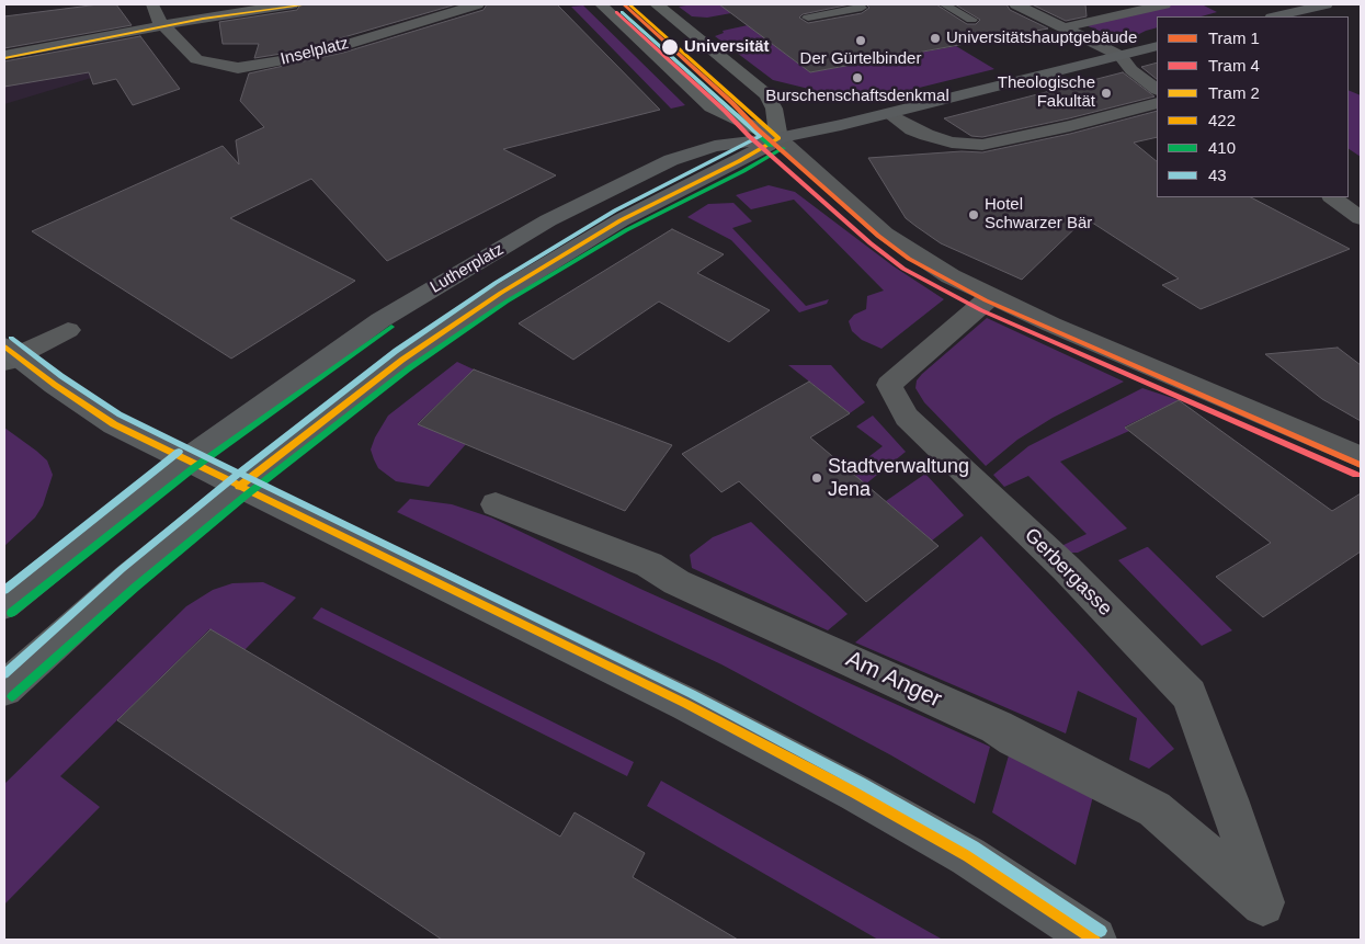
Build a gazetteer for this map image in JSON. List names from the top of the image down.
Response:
{
  "streets": {
    "main road": ["Lutherplatz"],
    "street": ["Inselplatz", "Gerbergasse", "Am Anger"]
  },
  "crossings": [
    ["Gerbergasse", "Am Anger"]
  ],
  "places": [
    "Universitätshauptgebäude",
    "Der Gürtelbinder",
    "Universität",
    "Burschenschaftsdenkmal",
    "Theologische Fakultät",
    "Hotel Schwarzer Bär",
    "Stadtverwaltung Jena"
  ],
  "lines": [
    "tram line 1",
    "tram line 2",
    "transit line 422",
    "tram line 4",
    "transit line 410",
    "transit line 43"
  ],
  "legend": [
    "Tram 1",
    "Tram 4",
    "Tram 2",
    "422",
    "410",
    "43"
  ]
}
